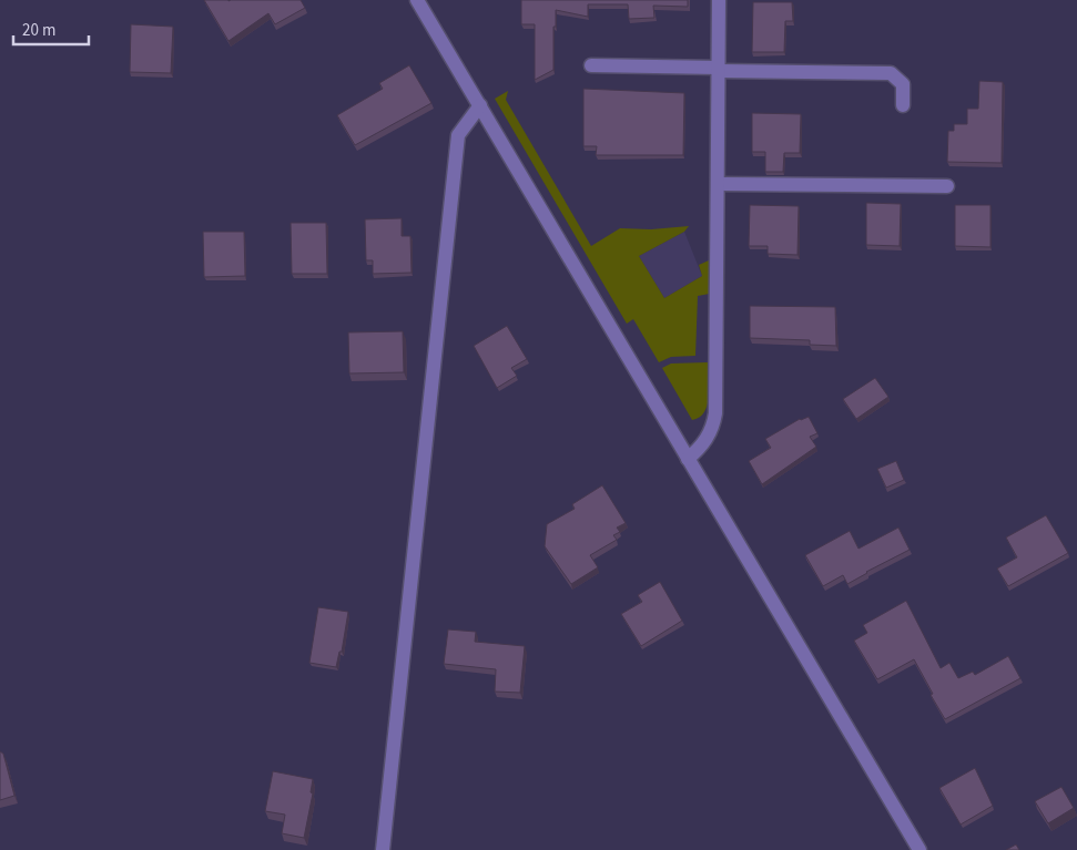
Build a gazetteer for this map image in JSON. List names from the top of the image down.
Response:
{
  "scale_bar": "20 m"
}
